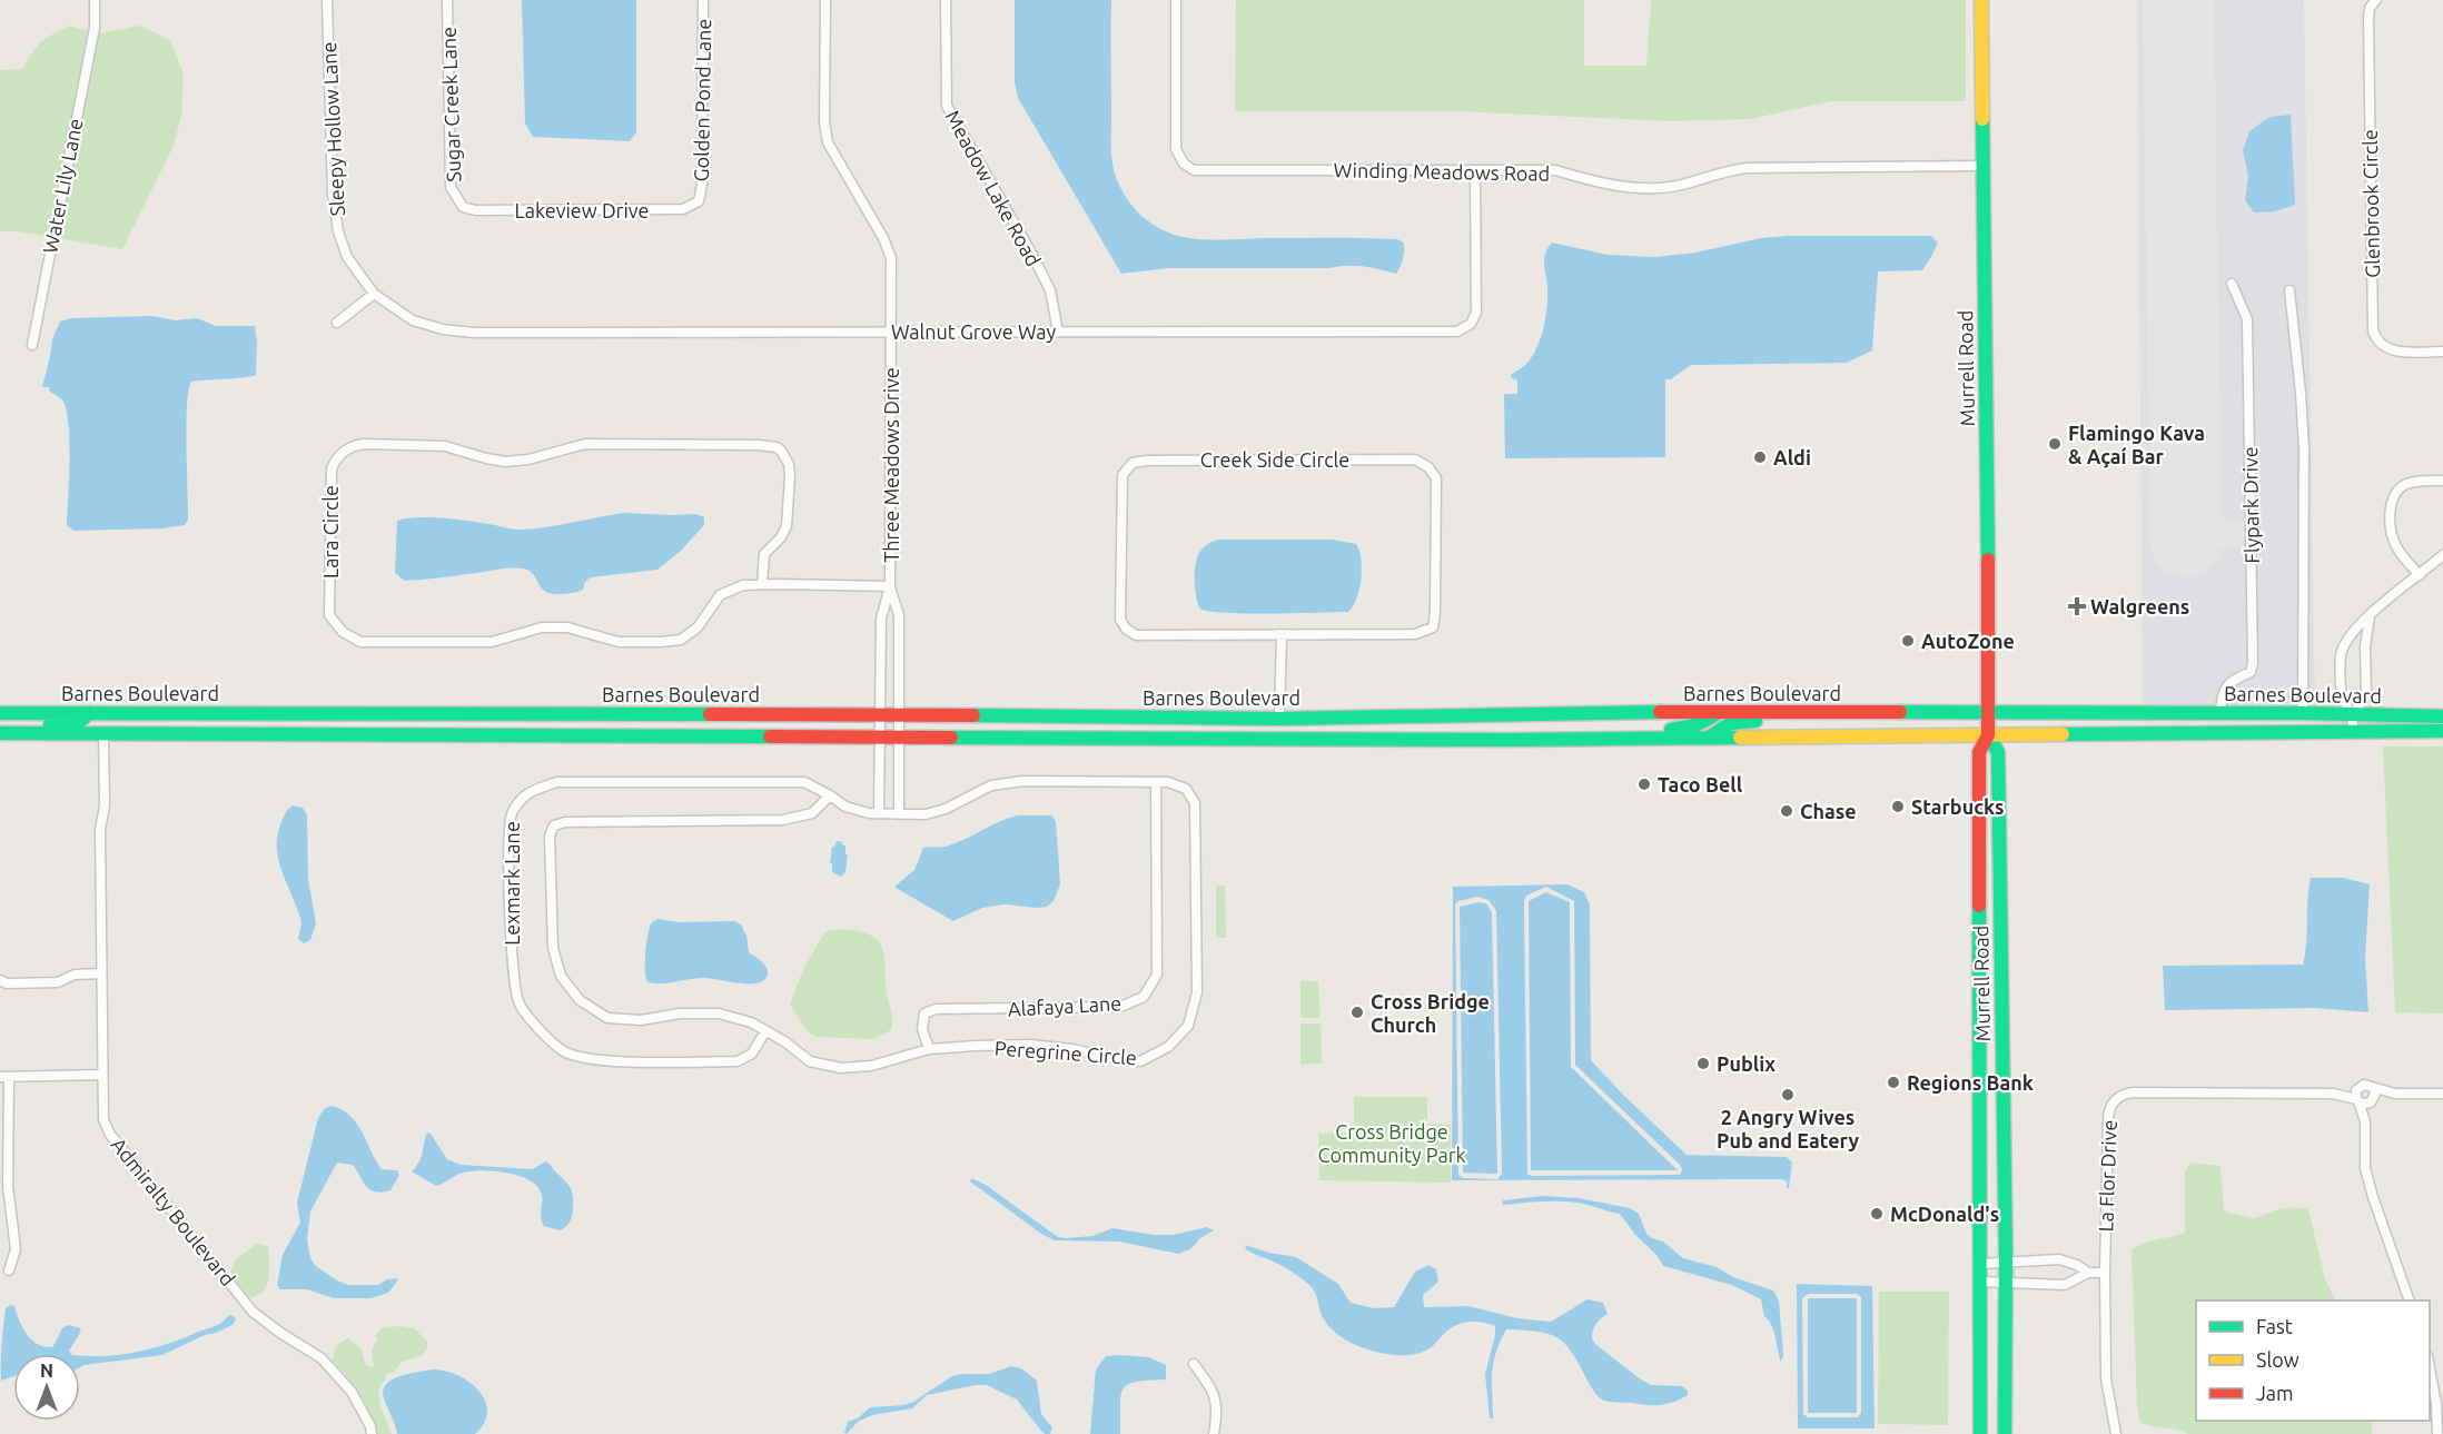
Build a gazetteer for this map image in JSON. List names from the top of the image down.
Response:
{
  "streets": {
    "main road": ["Murrell Road", "Barnes Boulevard"],
    "street": [
      "Golden Pond Lane",
      "Sugar Creek Lane",
      "Sleepy Hollow Lane",
      "Winding Meadows Road",
      "Water Lily Lane",
      "Meadow Lake Road",
      "Glenbrook Circle",
      "Lakeview Drive",
      "Walnut Grove Way",
      "Creek Side Circle",
      "Three Meadows Drive",
      "Flypark Drive",
      "Lara Circle",
      "Lexmark Lane",
      "Alafaya Lane",
      "Peregrine Circle",
      "La Flor Drive",
      "Admiralty Boulevard"
    ]
  },
  "crossings": [
    ["Golden Pond Lane", "Lakeview Drive"],
    ["Sugar Creek Lane", "Lakeview Drive"],
    ["Sleepy Hollow Lane", "Walnut Grove Way"],
    ["Winding Meadows Road", "Walnut Grove Way"],
    ["Winding Meadows Road", "Murrell Road"],
    ["Meadow Lake Road", "Walnut Grove Way"],
    ["Walnut Grove Way", "Three Meadows Drive"],
    ["Murrell Road", "Barnes Boulevard"],
    ["Three Meadows Drive", "Lara Circle"],
    ["Three Meadows Drive", "Barnes Boulevard"],
    ["Flypark Drive", "Barnes Boulevard"],
    ["Barnes Boulevard", "Admiralty Boulevard"],
    ["Lexmark Lane", "Peregrine Circle"],
    ["Alafaya Lane", "Peregrine Circle"]
  ],
  "parks": ["Cross Bridge Community Park"],
  "places": {
    "other": [
      "Flamingo Kava & Açaí Bar",
      "Aldi",
      "AutoZone",
      "Taco Bell",
      "Starbucks",
      "Chase",
      "Cross Bridge Church",
      "Publix",
      "Regions Bank",
      "2 Angry Wives Pub and Eatery",
      "McDonald's"
    ],
    "health": ["Walgreens"]
  },
  "legend": ["Fast", "Slow", "Jam"],
  "north": "top"
}
